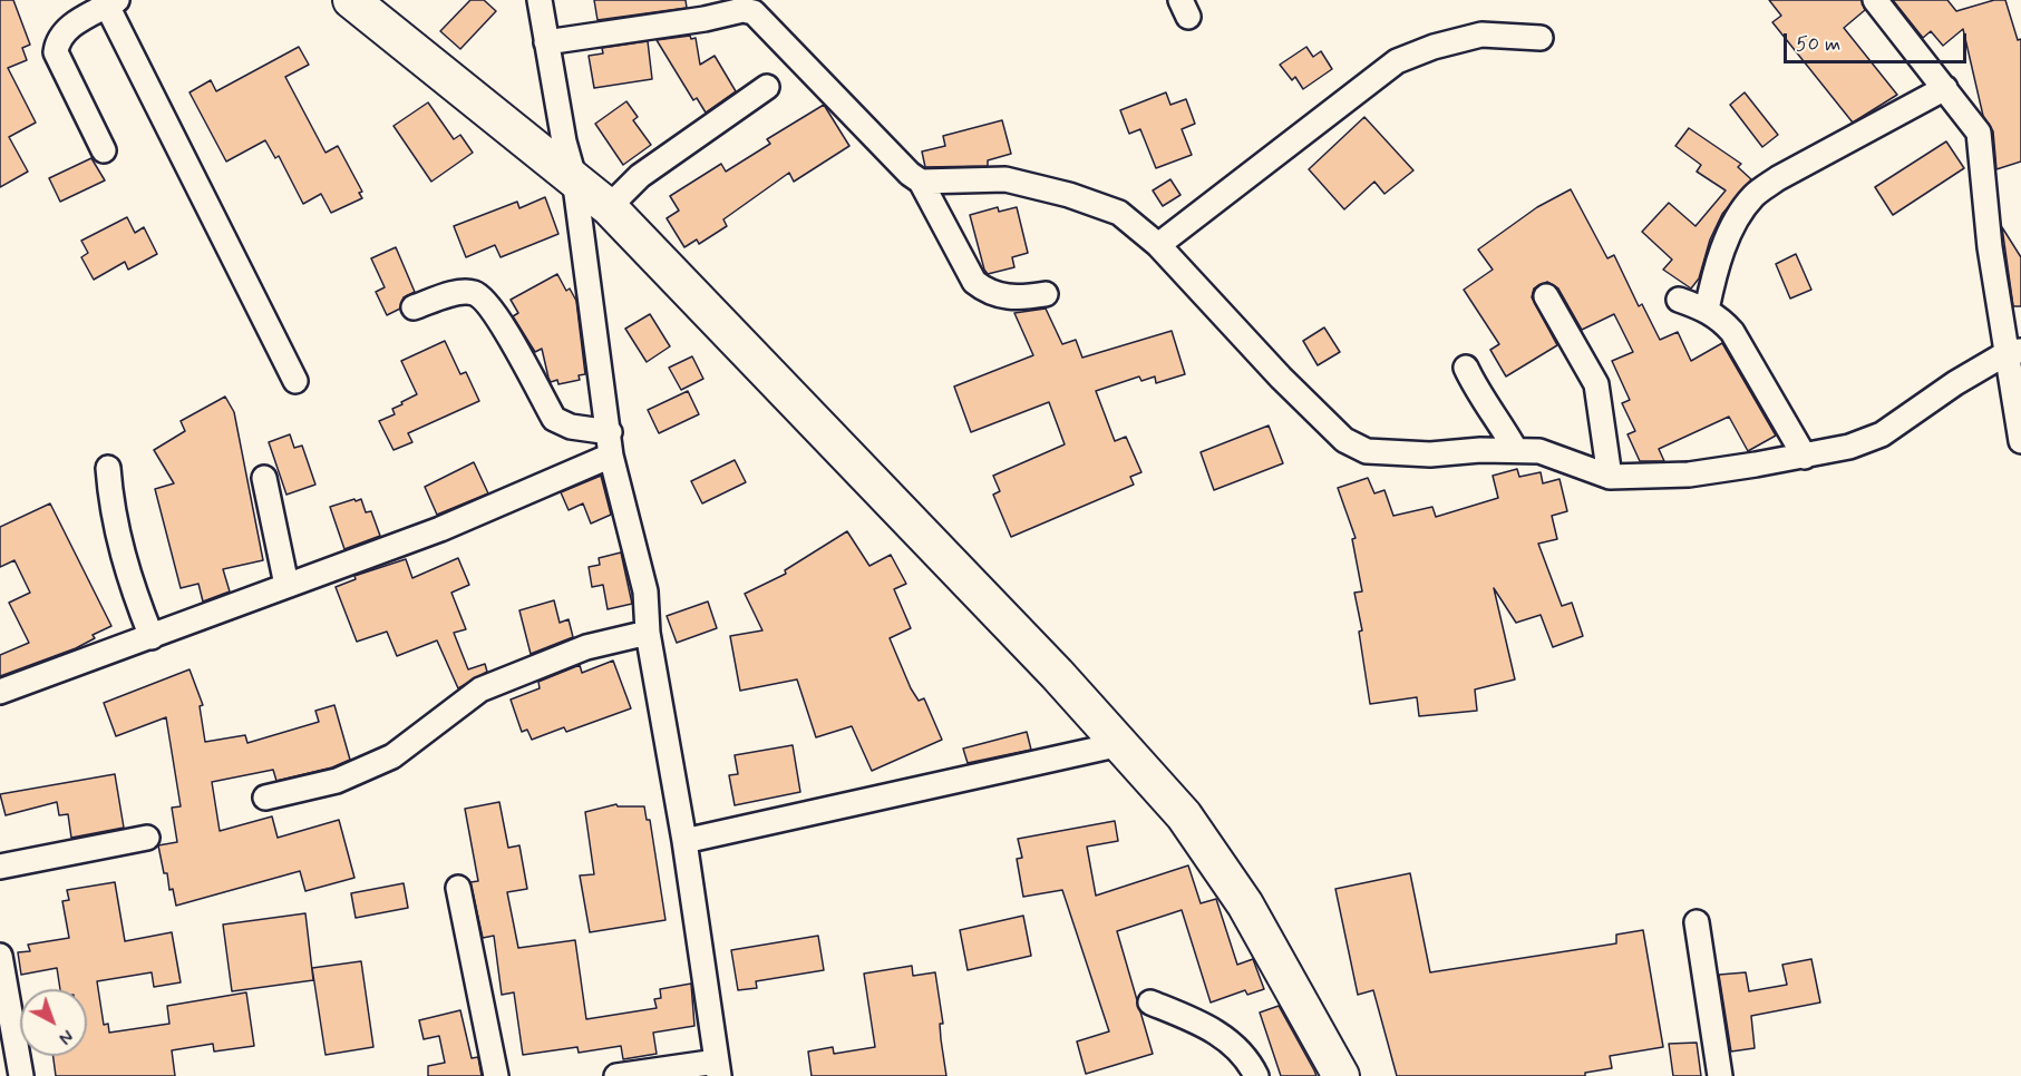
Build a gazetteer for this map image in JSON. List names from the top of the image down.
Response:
{
  "scale_bar": "50 m",
  "north": "bottom right"
}
